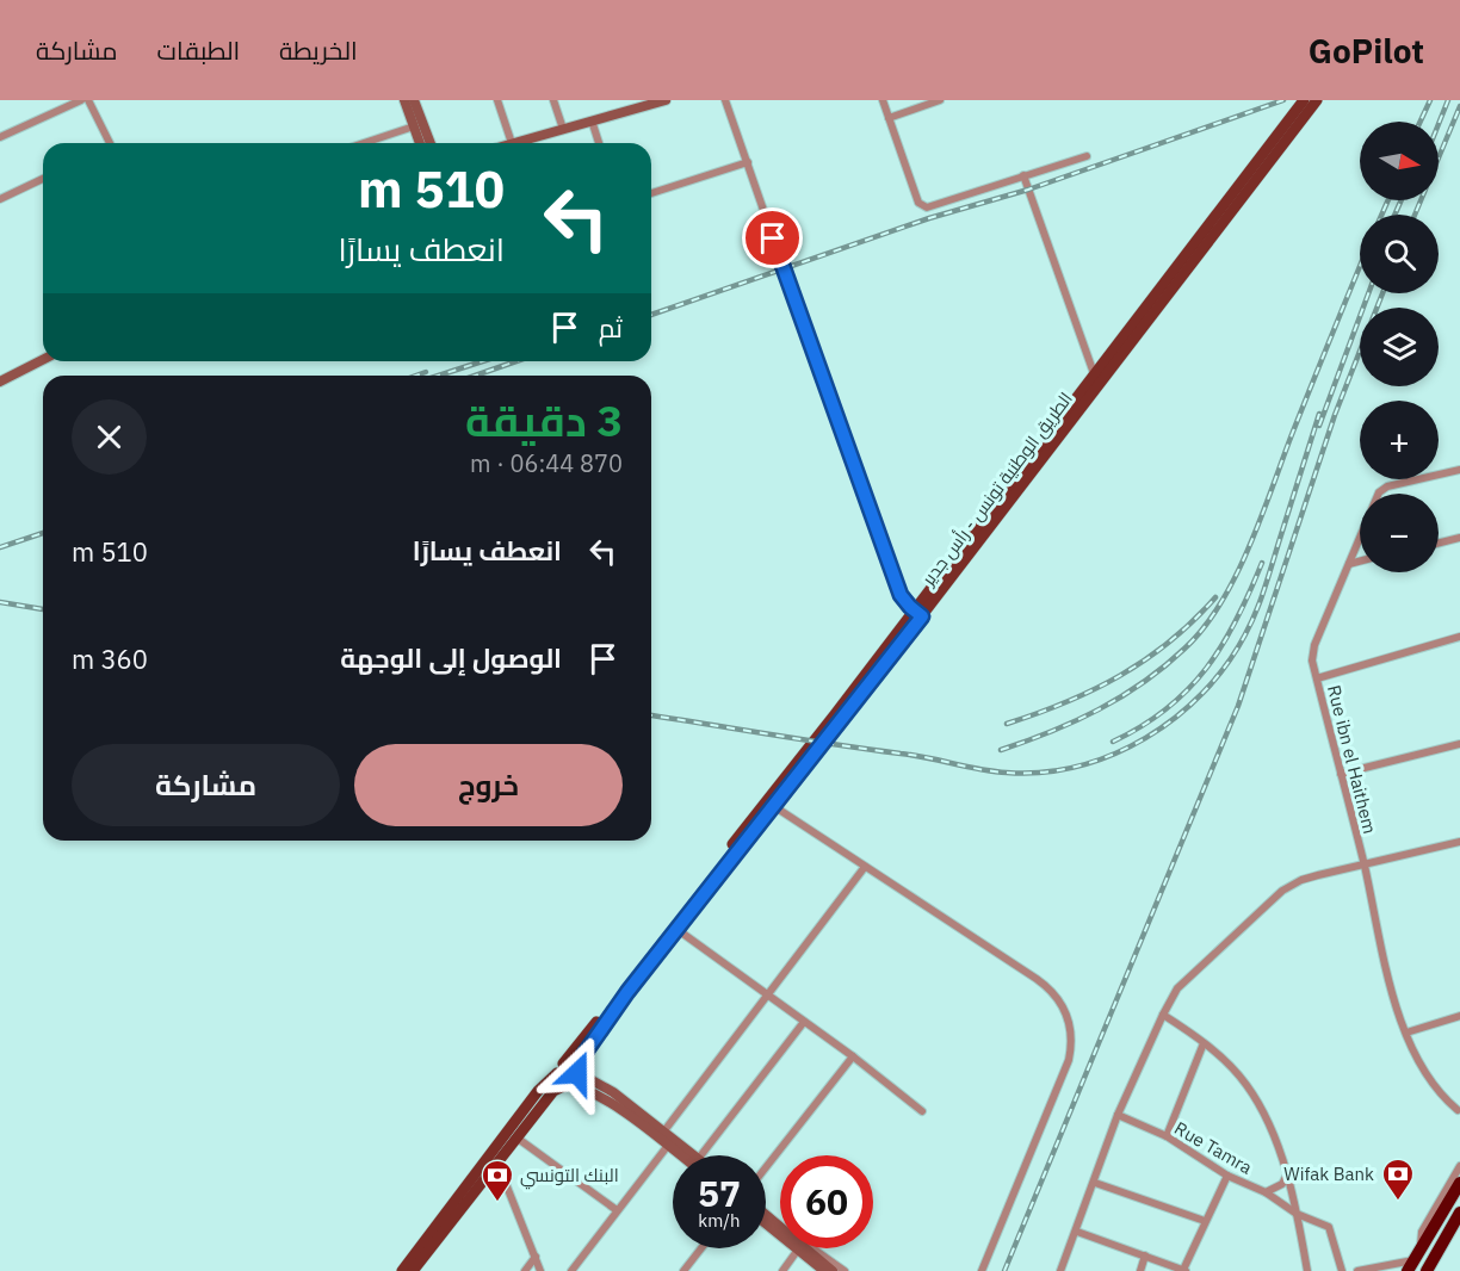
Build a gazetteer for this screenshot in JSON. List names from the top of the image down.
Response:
{
  "streets": {
    "main road": ["الطريق الوطنية تونس - رأس جدير"],
    "street": ["Rue ibn el Haithem", "Rue Tamra"]
  },
  "places": {
    "bank": ["Wifak Bank", "البنك التونسي"]
  },
  "north": "right",
  "page": {
    "header": "GoPilot",
    "nav": ["الخريطة", "الطبقات", "مشاركة"],
    "map_buttons": ["+", "−"],
    "turn": ["510 m", "انعطف يسارًا"],
    "then": "ثم",
    "heading": ["3 دقيقة", "870 m · 06:44"],
    "list": [
      {
        "name": "انعطف يسارًا",
        "value": "510 m"
      },
      {
        "name": "الوصول إلى الوجهة",
        "value": "360 m"
      }
    ],
    "buttons": ["خروج", "مشاركة"],
    "speed": "57 km/h",
    "limit": "60"
  }
}
